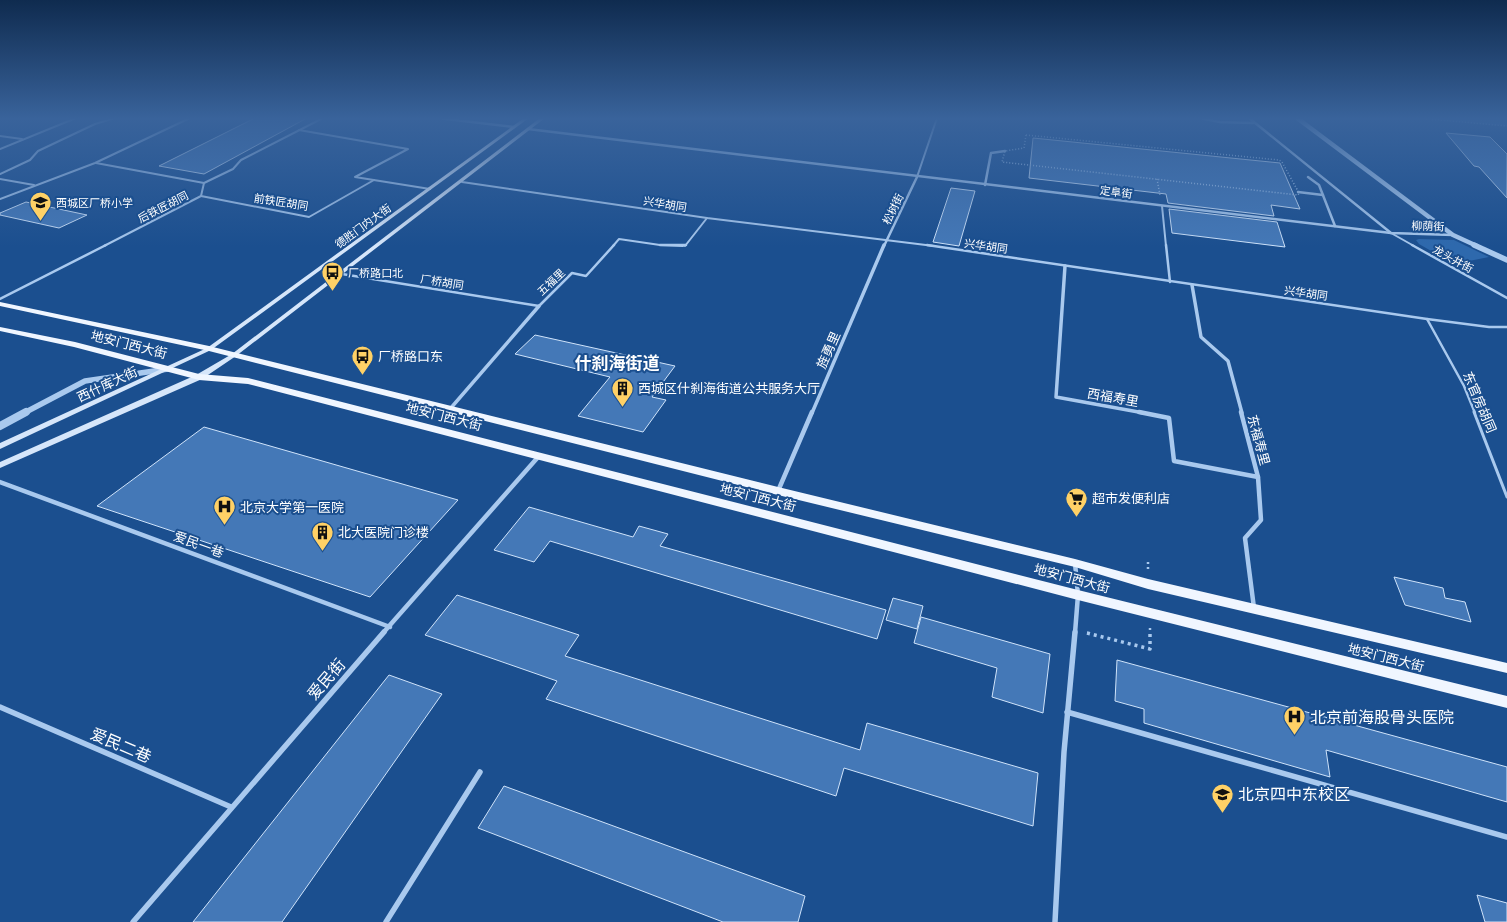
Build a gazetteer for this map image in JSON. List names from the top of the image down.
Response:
{
  "streets": {
    "main road": ["德胜门内大街", "地安门西大街", "西什库大街"],
    "street": [
      "定阜街",
      "松树街",
      "柳荫街",
      "五福里",
      "旌勇里",
      "西福寿里",
      "东福寿里",
      "爱民一巷",
      "爱民街",
      "爱民二巷"
    ],
    "lane": [
      "前铁匠胡同",
      "兴华胡同",
      "后铁匠胡同",
      "龙头井街",
      "厂桥胡同",
      "东官房胡同"
    ]
  },
  "crossings": [
    ["定阜街", "松树街"],
    ["定阜街", "柳荫街"],
    ["定阜街", "龙头井街"],
    ["前铁匠胡同", "后铁匠胡同"],
    ["兴华胡同", "松树街"],
    ["兴华胡同", "德胜门内大街"],
    ["兴华胡同", "五福里"],
    ["兴华胡同", "旌勇里"],
    ["兴华胡同", "西福寿里"],
    ["兴华胡同", "东官房胡同"],
    ["兴华胡同", "东福寿里"],
    ["松树街", "旌勇里"],
    ["德胜门内大街", "厂桥胡同"],
    ["德胜门内大街", "地安门西大街"],
    ["德胜门内大街", "西什库大街"],
    ["柳荫街", "龙头井街"],
    ["厂桥胡同", "五福里"],
    ["五福里", "地安门西大街"],
    ["地安门西大街", "旌勇里"],
    ["地安门西大街", "西什库大街"],
    ["地安门西大街", "东福寿里"],
    ["地安门西大街", "爱民街"],
    ["西福寿里", "东福寿里"],
    ["爱民一巷", "爱民街"],
    ["爱民街", "爱民二巷"]
  ],
  "districts": ["什刹海街道"],
  "places": {
    "school or university": ["西城区厂桥小学", "北京四中东校区"],
    "bus stop": ["厂桥路口北", "厂桥路口东"],
    "building": ["西城区什刹海街道公共服务大厅", "北大医院门诊楼"],
    "supermarket": ["超市发便利店"],
    "hospital": ["北京大学第一医院", "北京前海股骨头医院"]
  }
}
